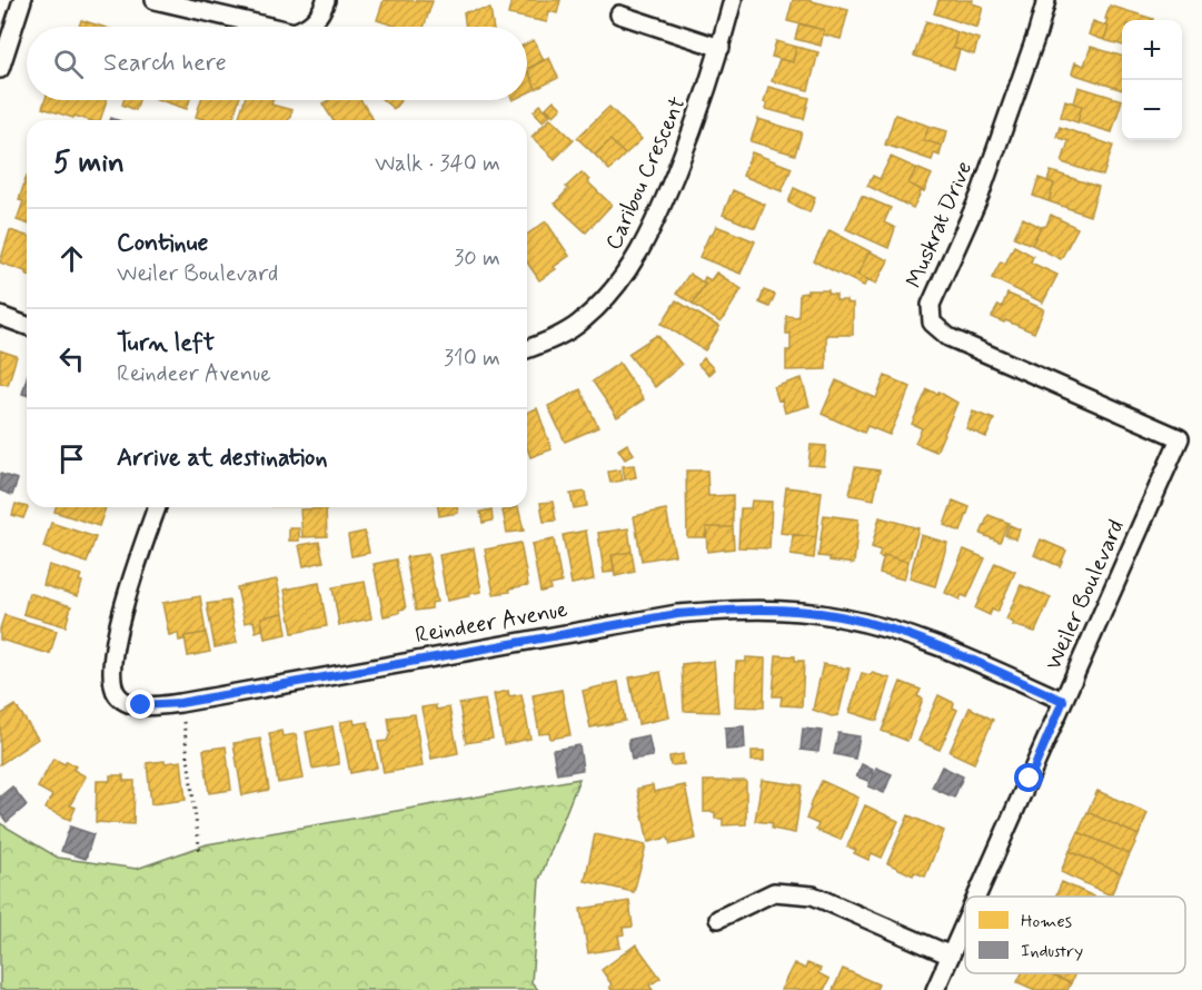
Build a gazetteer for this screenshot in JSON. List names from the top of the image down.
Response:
{
  "streets": {
    "street": [
      "Caribou Crescent",
      "Muskrat Drive",
      "Weiler Boulevard",
      "Reindeer Avenue"
    ]
  },
  "crossings": [
    ["Muskrat Drive", "Weiler Boulevard"],
    ["Weiler Boulevard", "Reindeer Avenue"]
  ],
  "legend": ["Homes", "Industry"],
  "page": {
    "map_buttons": ["+", "−"],
    "search": "Search here",
    "heading": ["5 min", "Walk · 340 m"],
    "list": [
      ["Continue", "Weiler Boulevard", "30 m"],
      ["Turn left", "Reindeer Avenue", "310 m"],
      "Arrive at destination"
    ]
  }
}
